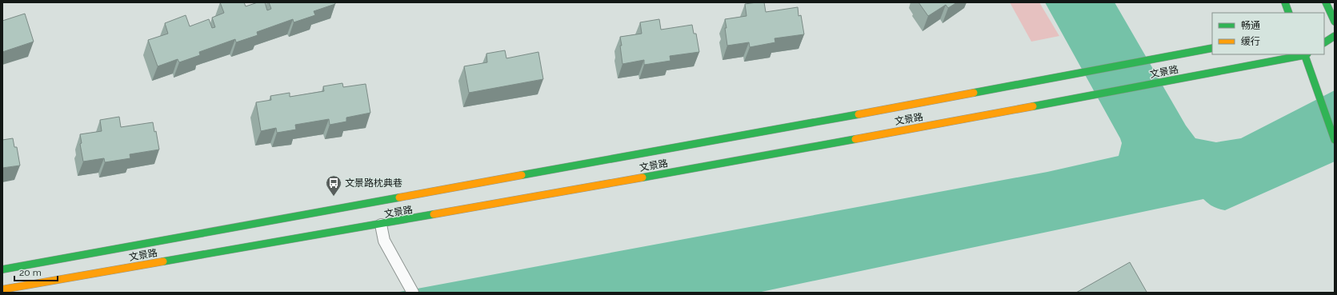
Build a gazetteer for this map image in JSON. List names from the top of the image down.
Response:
{
  "streets": {
    "main road": ["文景路"]
  },
  "places": {
    "bus stop": ["文景路枕典巷"]
  },
  "legend": ["畅通", "缓行"],
  "scale_bar": "20 m"
}
